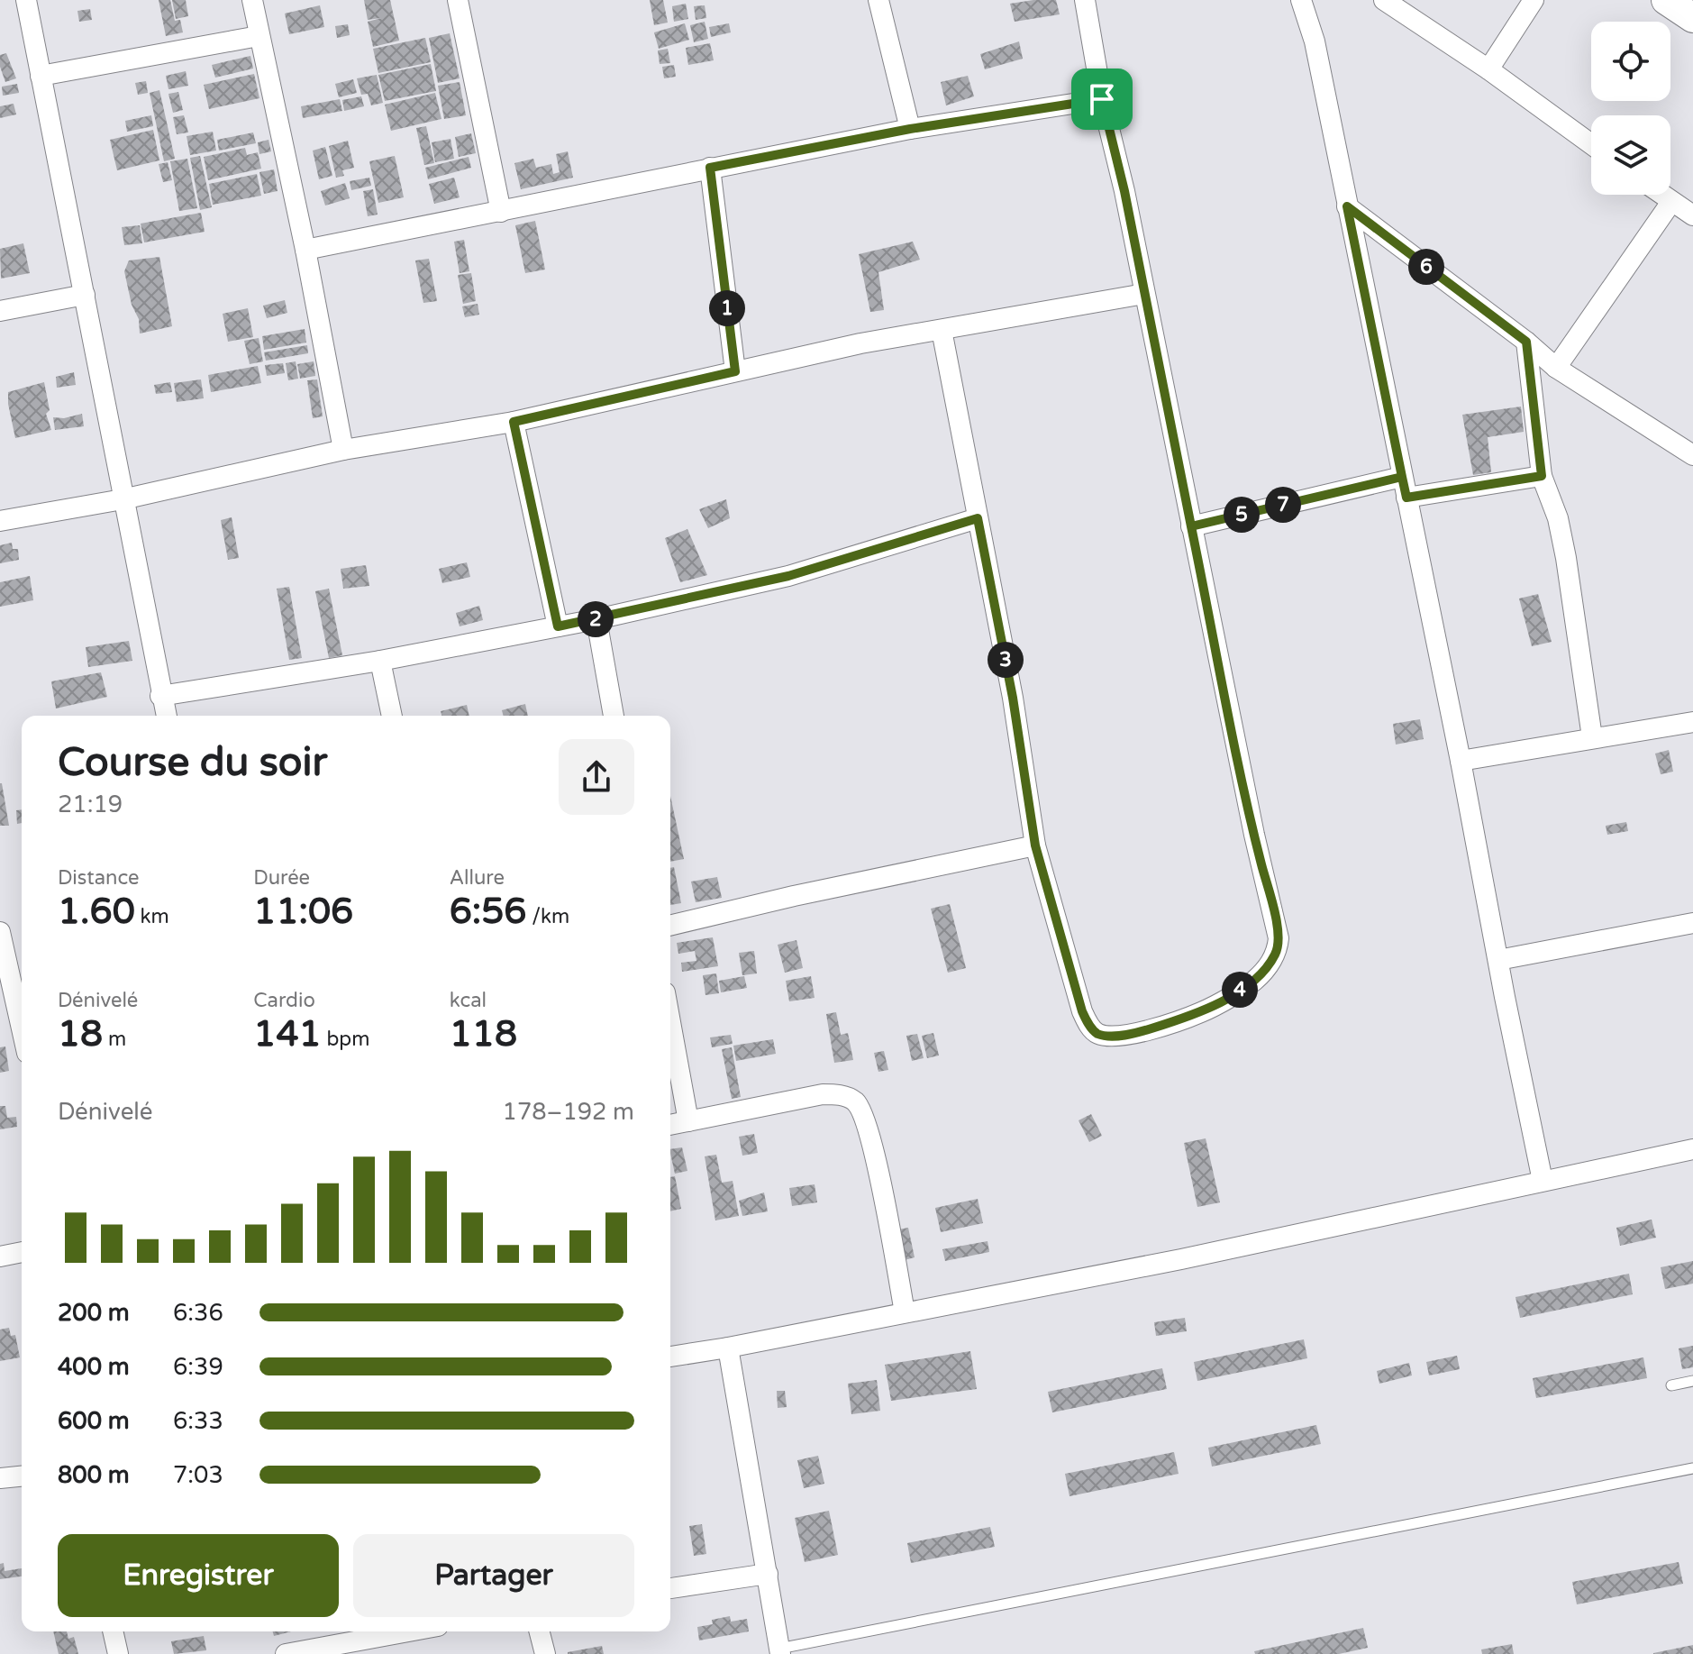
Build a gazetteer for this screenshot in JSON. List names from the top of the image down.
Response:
{
  "page": {
    "pins": [
      "6",
      "1",
      "7",
      "5",
      "2",
      "3",
      "4"
    ],
    "heading": ["Course du soir", "21:19"],
    "stats": [
      ["Distance", "1.60 km"],
      ["Durée", "11:06"],
      ["Allure", "6:56 /km"],
      ["Dénivelé", "18 m"],
      ["Cardio", "141 bpm"],
      ["kcal", "118"]
    ],
    "chart": ["Dénivelé", "178–192 m"],
    "list": [
      {
        "name": "200 m",
        "note": "6:36"
      },
      {
        "name": "400 m",
        "note": "6:39"
      },
      {
        "name": "600 m",
        "note": "6:33"
      },
      {
        "name": "800 m",
        "note": "7:03"
      }
    ],
    "buttons": ["Enregistrer", "Partager"]
  }
}
